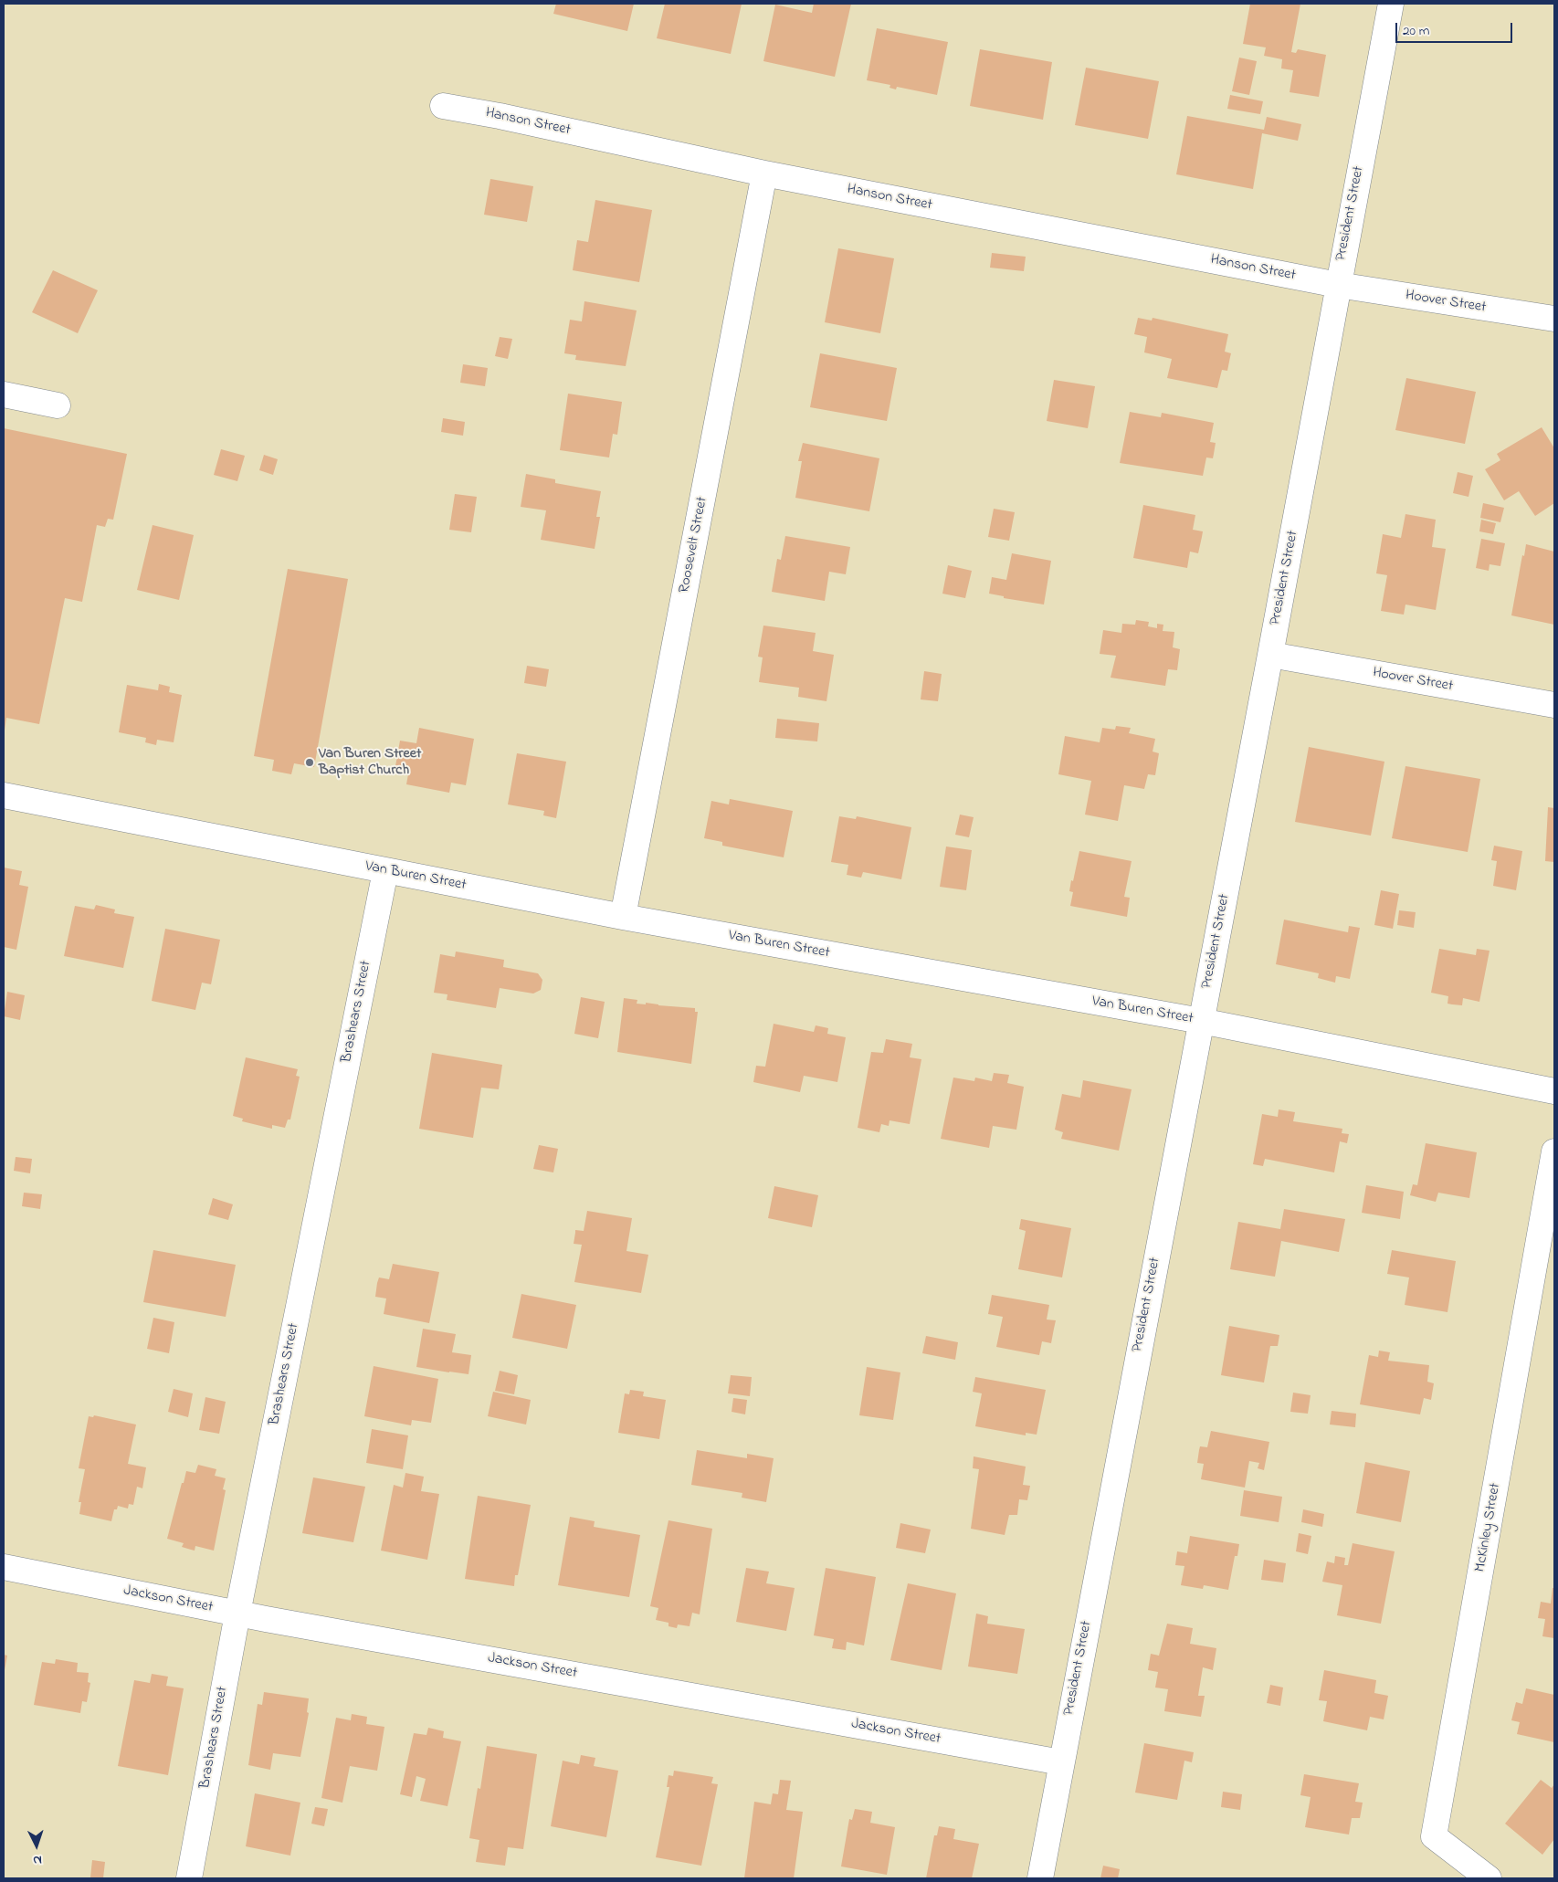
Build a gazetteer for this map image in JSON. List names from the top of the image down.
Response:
{
  "streets": {
    "street": [
      "Hanson Street",
      "President Street",
      "Hoover Street",
      "Roosevelt Street",
      "Van Buren Street",
      "Brashears Street",
      "McKinley Street",
      "Jackson Street"
    ]
  },
  "crossings": [
    ["Hanson Street", "President Street"],
    ["Hanson Street", "Hoover Street"],
    ["Hanson Street", "Roosevelt Street"],
    ["President Street", "Hoover Street"],
    ["President Street", "Van Buren Street"],
    ["President Street", "Jackson Street"],
    ["Roosevelt Street", "Van Buren Street"],
    ["Van Buren Street", "Brashears Street"],
    ["Brashears Street", "Jackson Street"]
  ],
  "places": ["Van Buren Street Baptist Church"],
  "scale_bar": "20 m",
  "north": "bottom"
}
